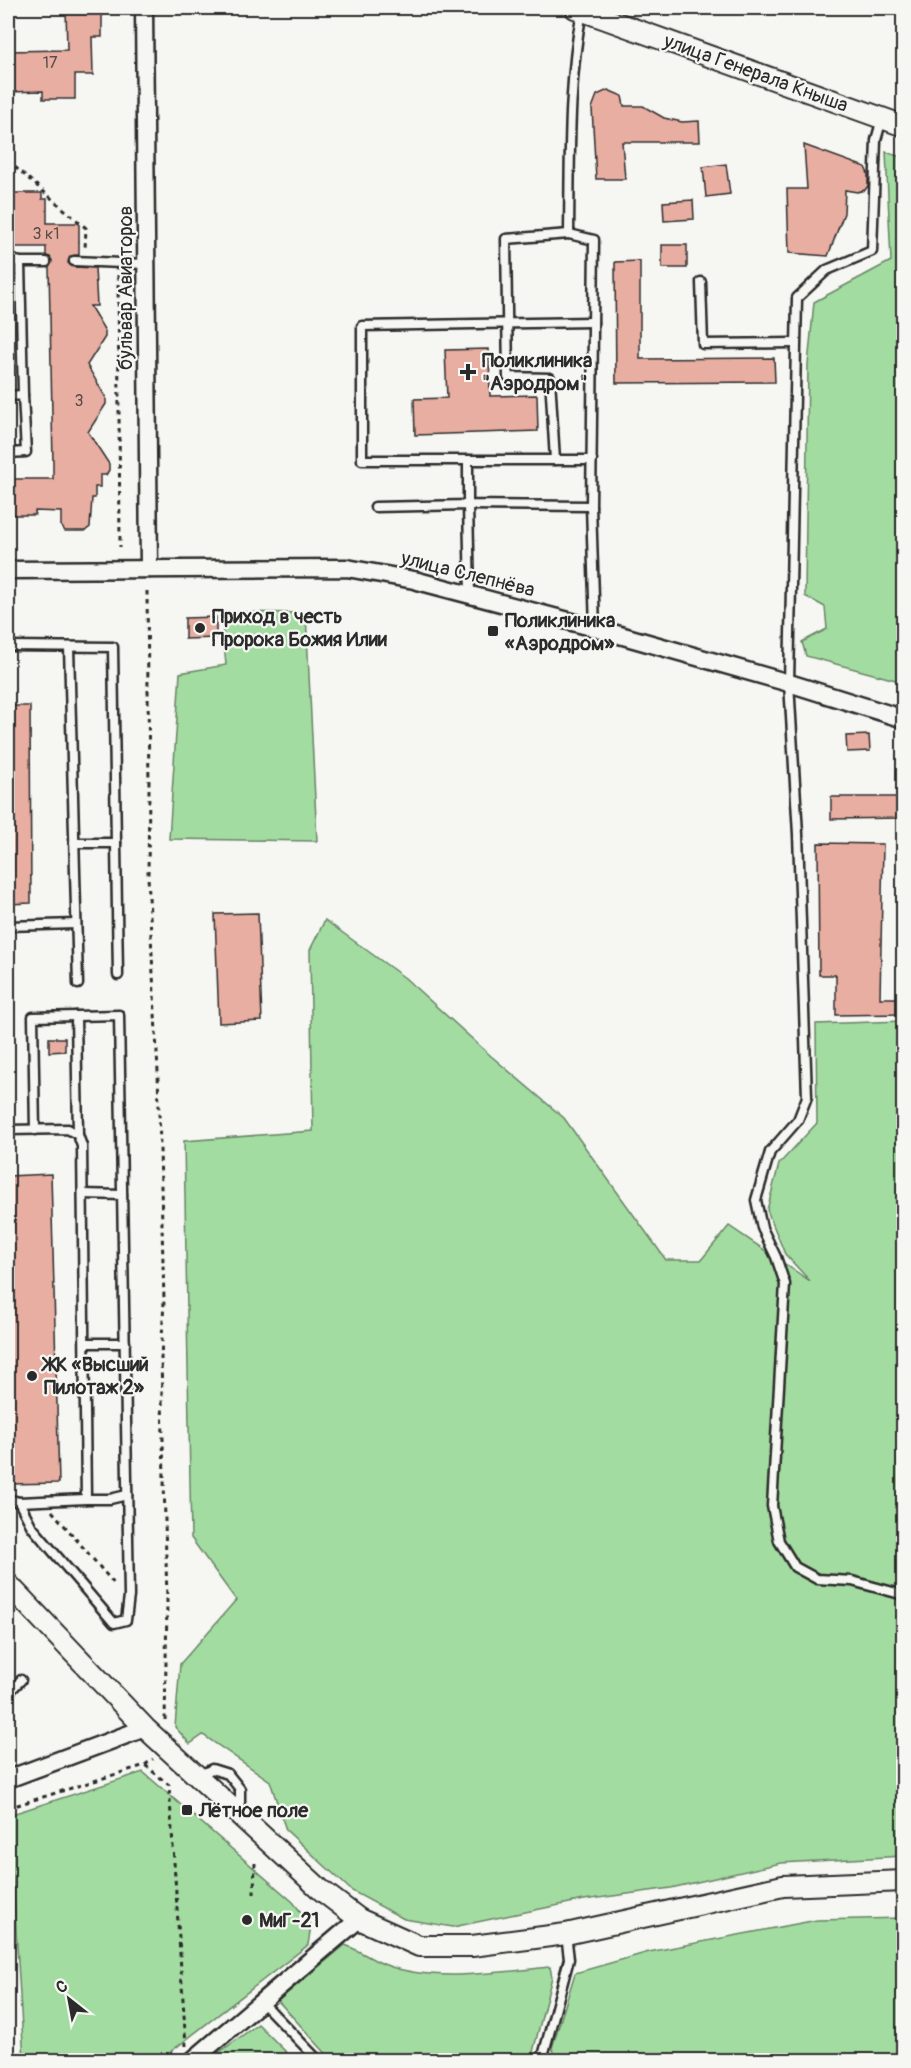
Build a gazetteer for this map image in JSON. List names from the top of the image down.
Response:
{
  "streets": {
    "street": ["улица Генерала Кныша", "бульвар Авиаторов", "улица Слепнёва"]
  },
  "crossings": [
    ["бульвар Авиаторов", "улица Слепнёва"]
  ],
  "places": {
    "health": ["Поликлиника \"Аэродром\""],
    "other": ["Приход в честь Пророка Божия Илии", "ЖК «Высший Пилотаж 2»", "МиГ-21"],
    "transit": ["Поликлиника «Аэродром»", "Лётное поле"]
  },
  "house_numbers": ["17", "3 к1", "3"],
  "north": "top left"
}
